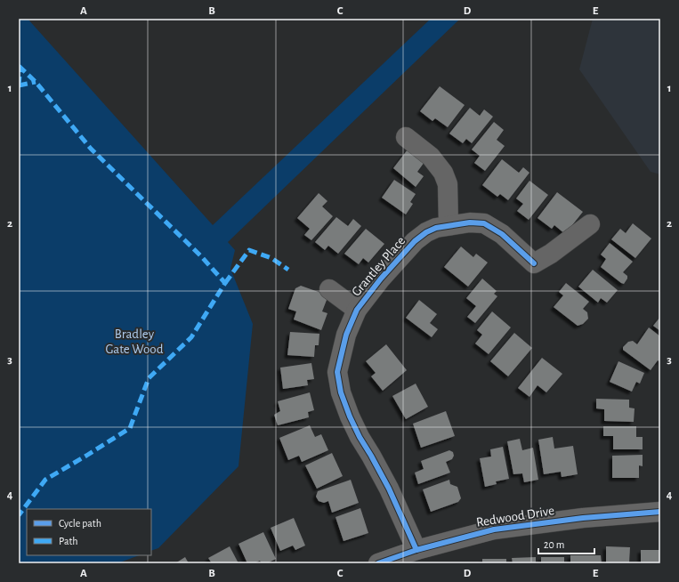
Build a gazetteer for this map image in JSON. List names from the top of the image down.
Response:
{
  "streets": {
    "street": ["Grantley Place", "Redwood Drive"]
  },
  "crossings": [
    ["Grantley Place", "Redwood Drive"]
  ],
  "parks": ["Bradley Gate Wood"],
  "legend": ["Cycle path", "Path"],
  "scale_bar": "20 m",
  "grid": {
    "columns": [
      "A",
      "B",
      "C",
      "D",
      "E"
    ],
    "rows": [
      "1",
      "2",
      "3",
      "4"
    ]
  }
}
